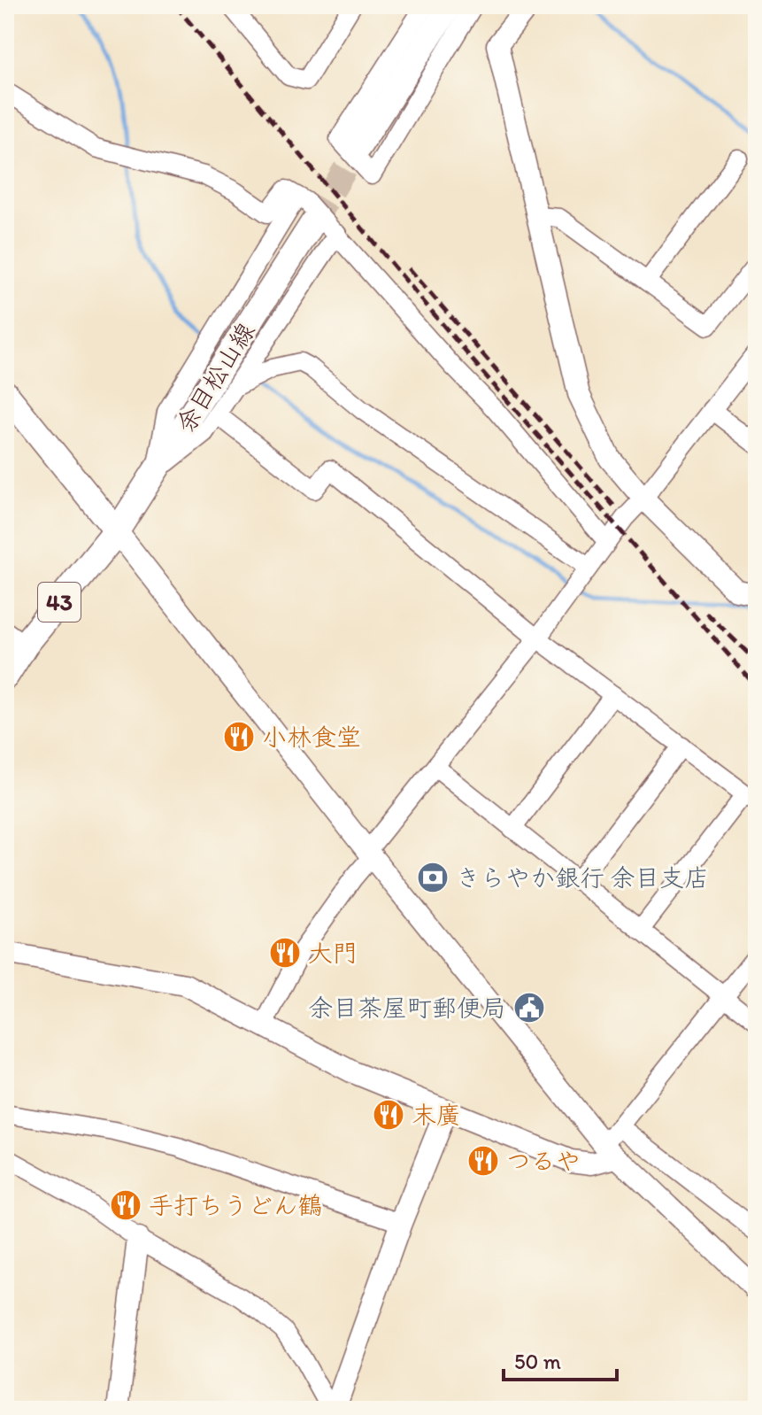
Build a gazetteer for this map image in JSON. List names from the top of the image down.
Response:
{
  "streets": {
    "main road": ["余目松山線", "43"]
  },
  "crossings": [
    ["余目松山線", "43"]
  ],
  "places": {
    "restaurant": [
      "小林食堂",
      "大門",
      "末廣",
      "つるや",
      "手打ちうどん鶴"
    ],
    "bank": ["きらやか銀行 余目支店"],
    "public building": ["余目茶屋町郵便局"]
  },
  "scale_bar": "50 m"
}
